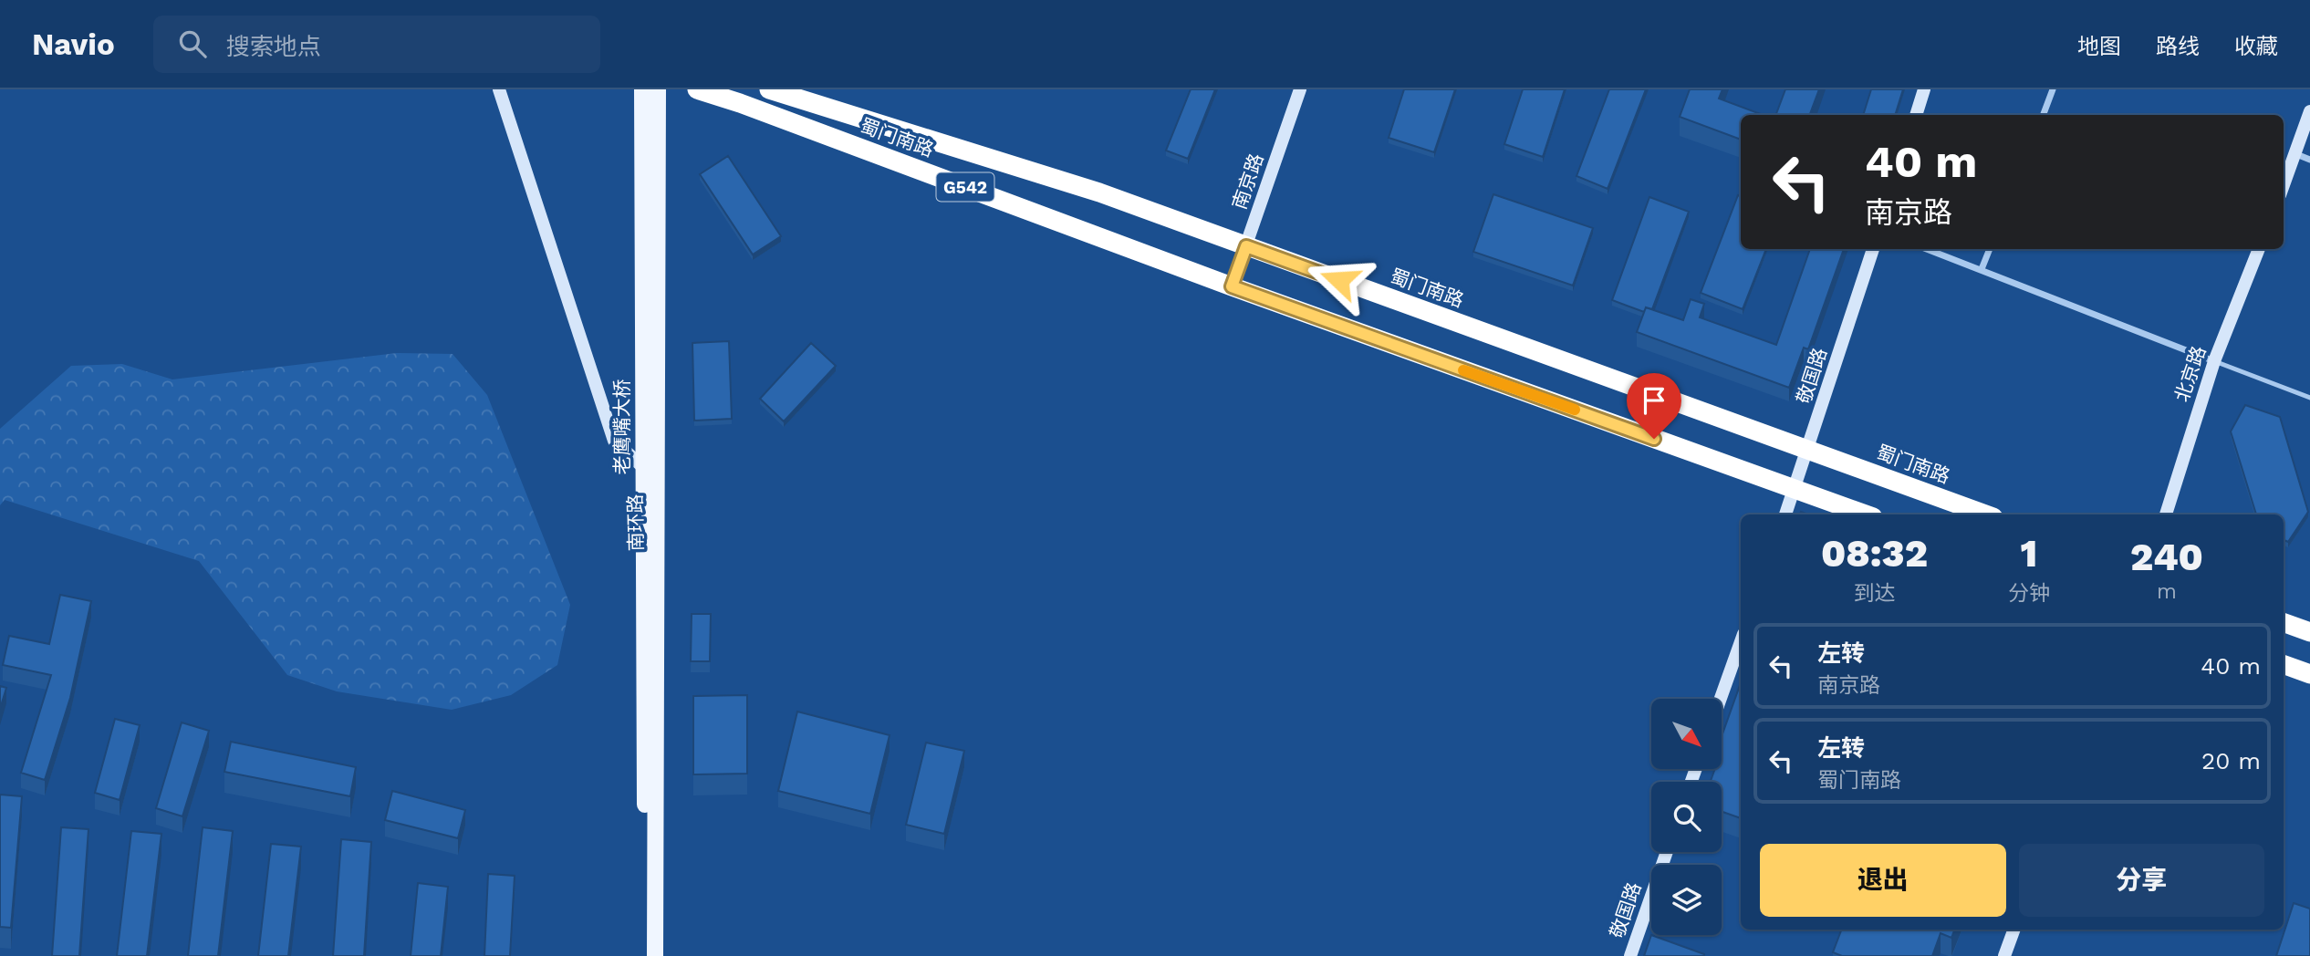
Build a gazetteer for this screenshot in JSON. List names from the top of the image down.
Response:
{
  "streets": {
    "highway": ["蜀门南路", "G542"],
    "main road": ["老鹰嘴大桥", "南环路"],
    "street": ["南京路", "北京路", "敬国路"]
  },
  "crossings": [
    ["蜀门南路", "南京路"],
    ["蜀门南路", "敬国路"]
  ],
  "north": "bottom right",
  "page": {
    "header": "Navio",
    "search": "搜索地点",
    "nav": ["地图", "路线", "收藏"],
    "turn": ["40 m", "南京路"],
    "eta": [
      "08:32",
      "到达",
      "1",
      "分钟",
      "240",
      "m"
    ],
    "list": [
      {
        "name": "左转",
        "note": "南京路",
        "value": "40 m"
      },
      {
        "name": "左转",
        "note": "蜀门南路",
        "value": "20 m"
      }
    ],
    "buttons": ["退出", "分享"]
  }
}
